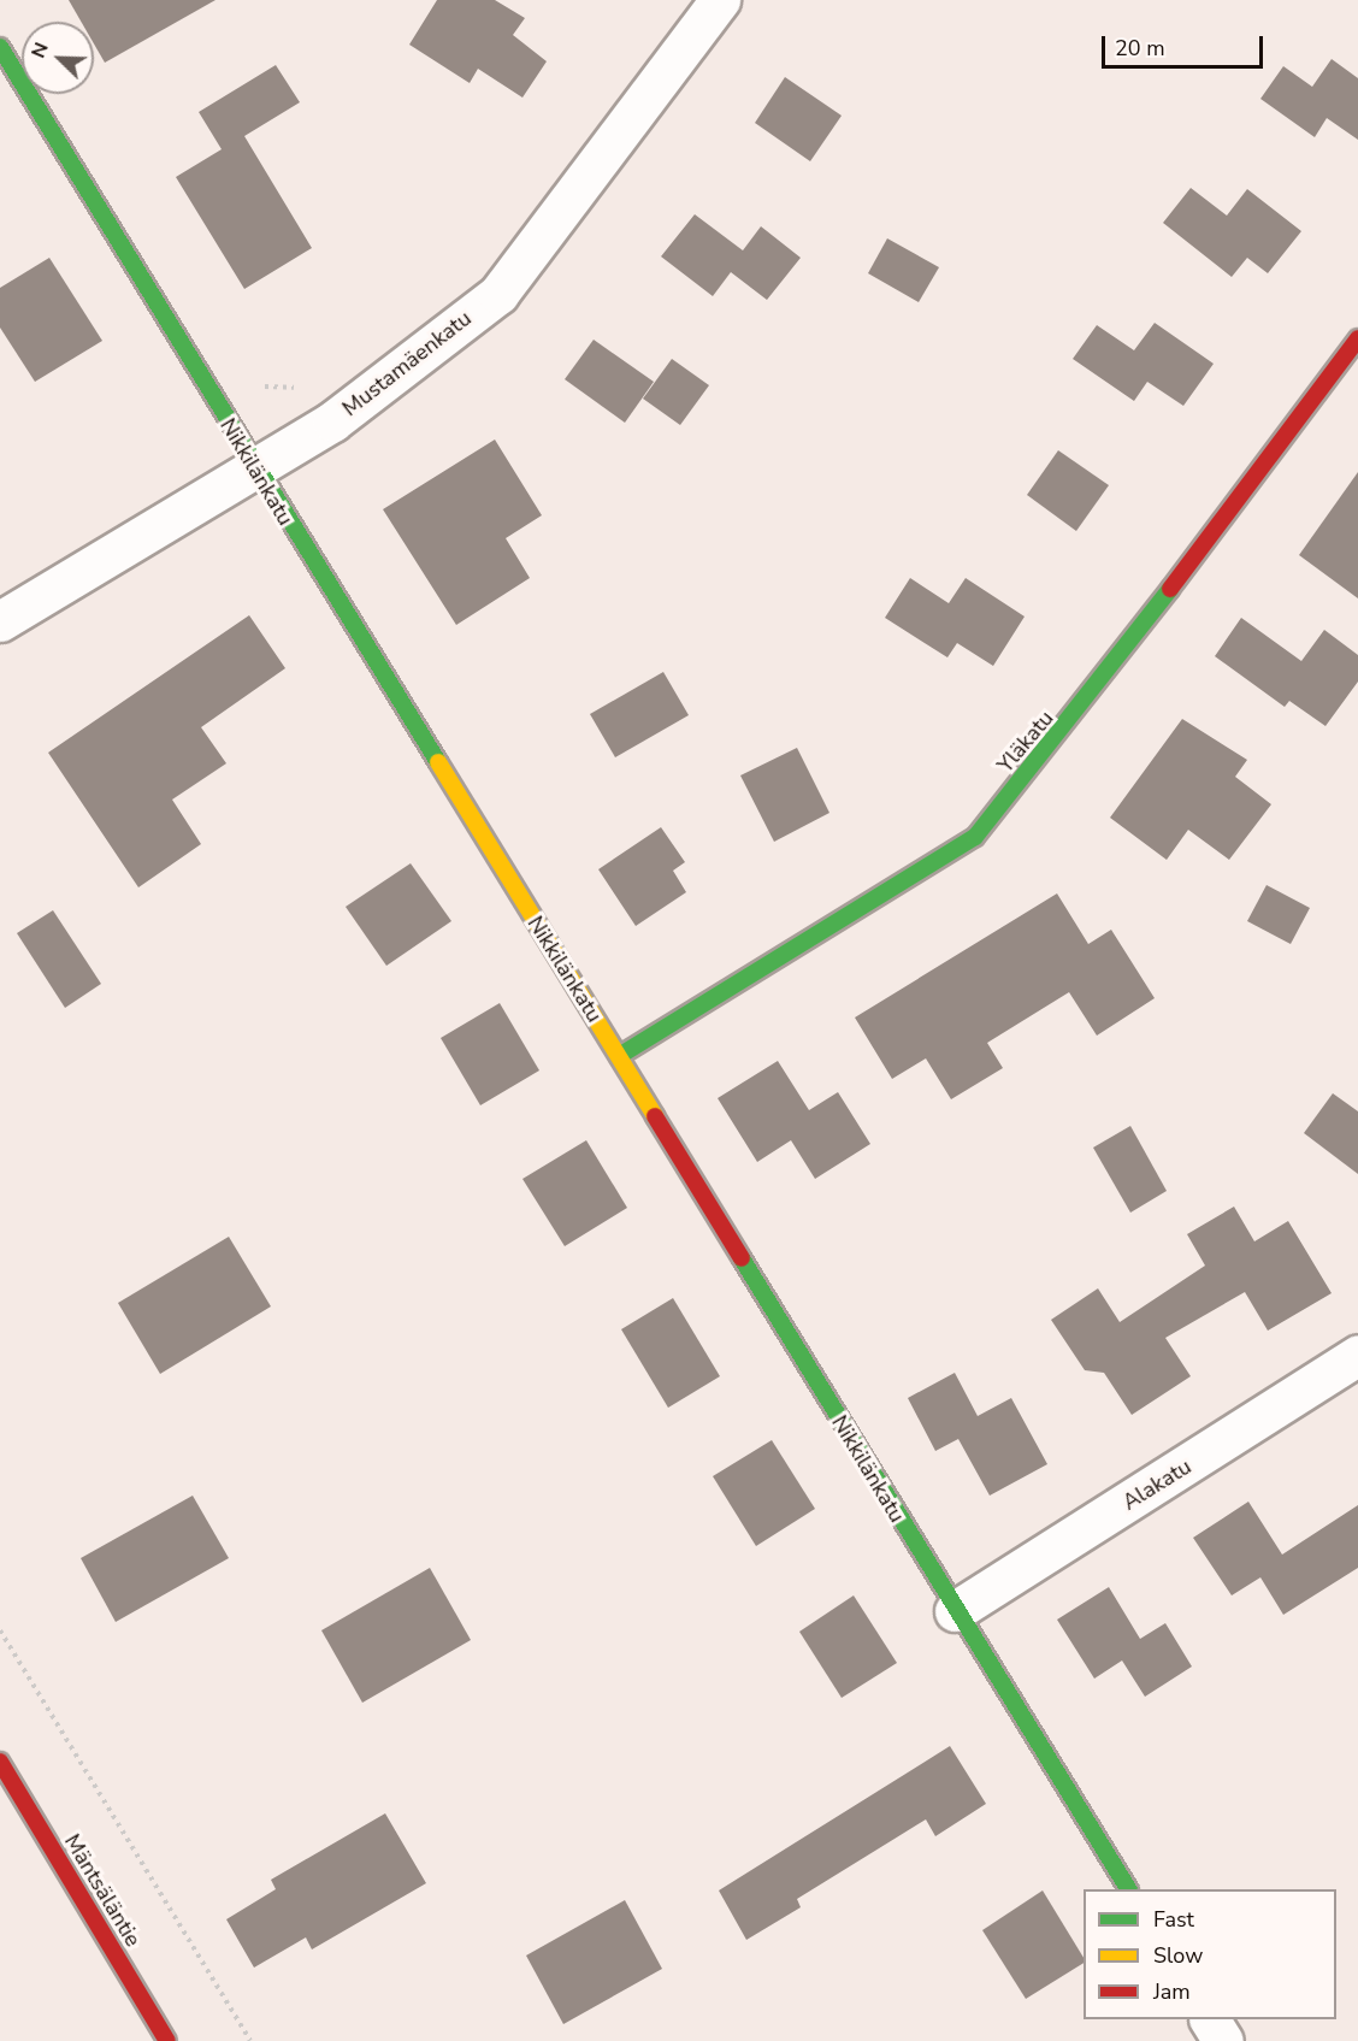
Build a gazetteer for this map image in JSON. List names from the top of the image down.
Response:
{
  "streets": {
    "street": [
      "Mustamäenkatu",
      "Nikkilänkatu",
      "Yläkatu",
      "Alakatu",
      "Mäntsäläntie"
    ]
  },
  "crossings": [
    ["Mustamäenkatu", "Nikkilänkatu"],
    ["Nikkilänkatu", "Yläkatu"],
    ["Nikkilänkatu", "Alakatu"]
  ],
  "legend": ["Fast", "Slow", "Jam"],
  "scale_bar": "20 m",
  "north": "top left"
}
